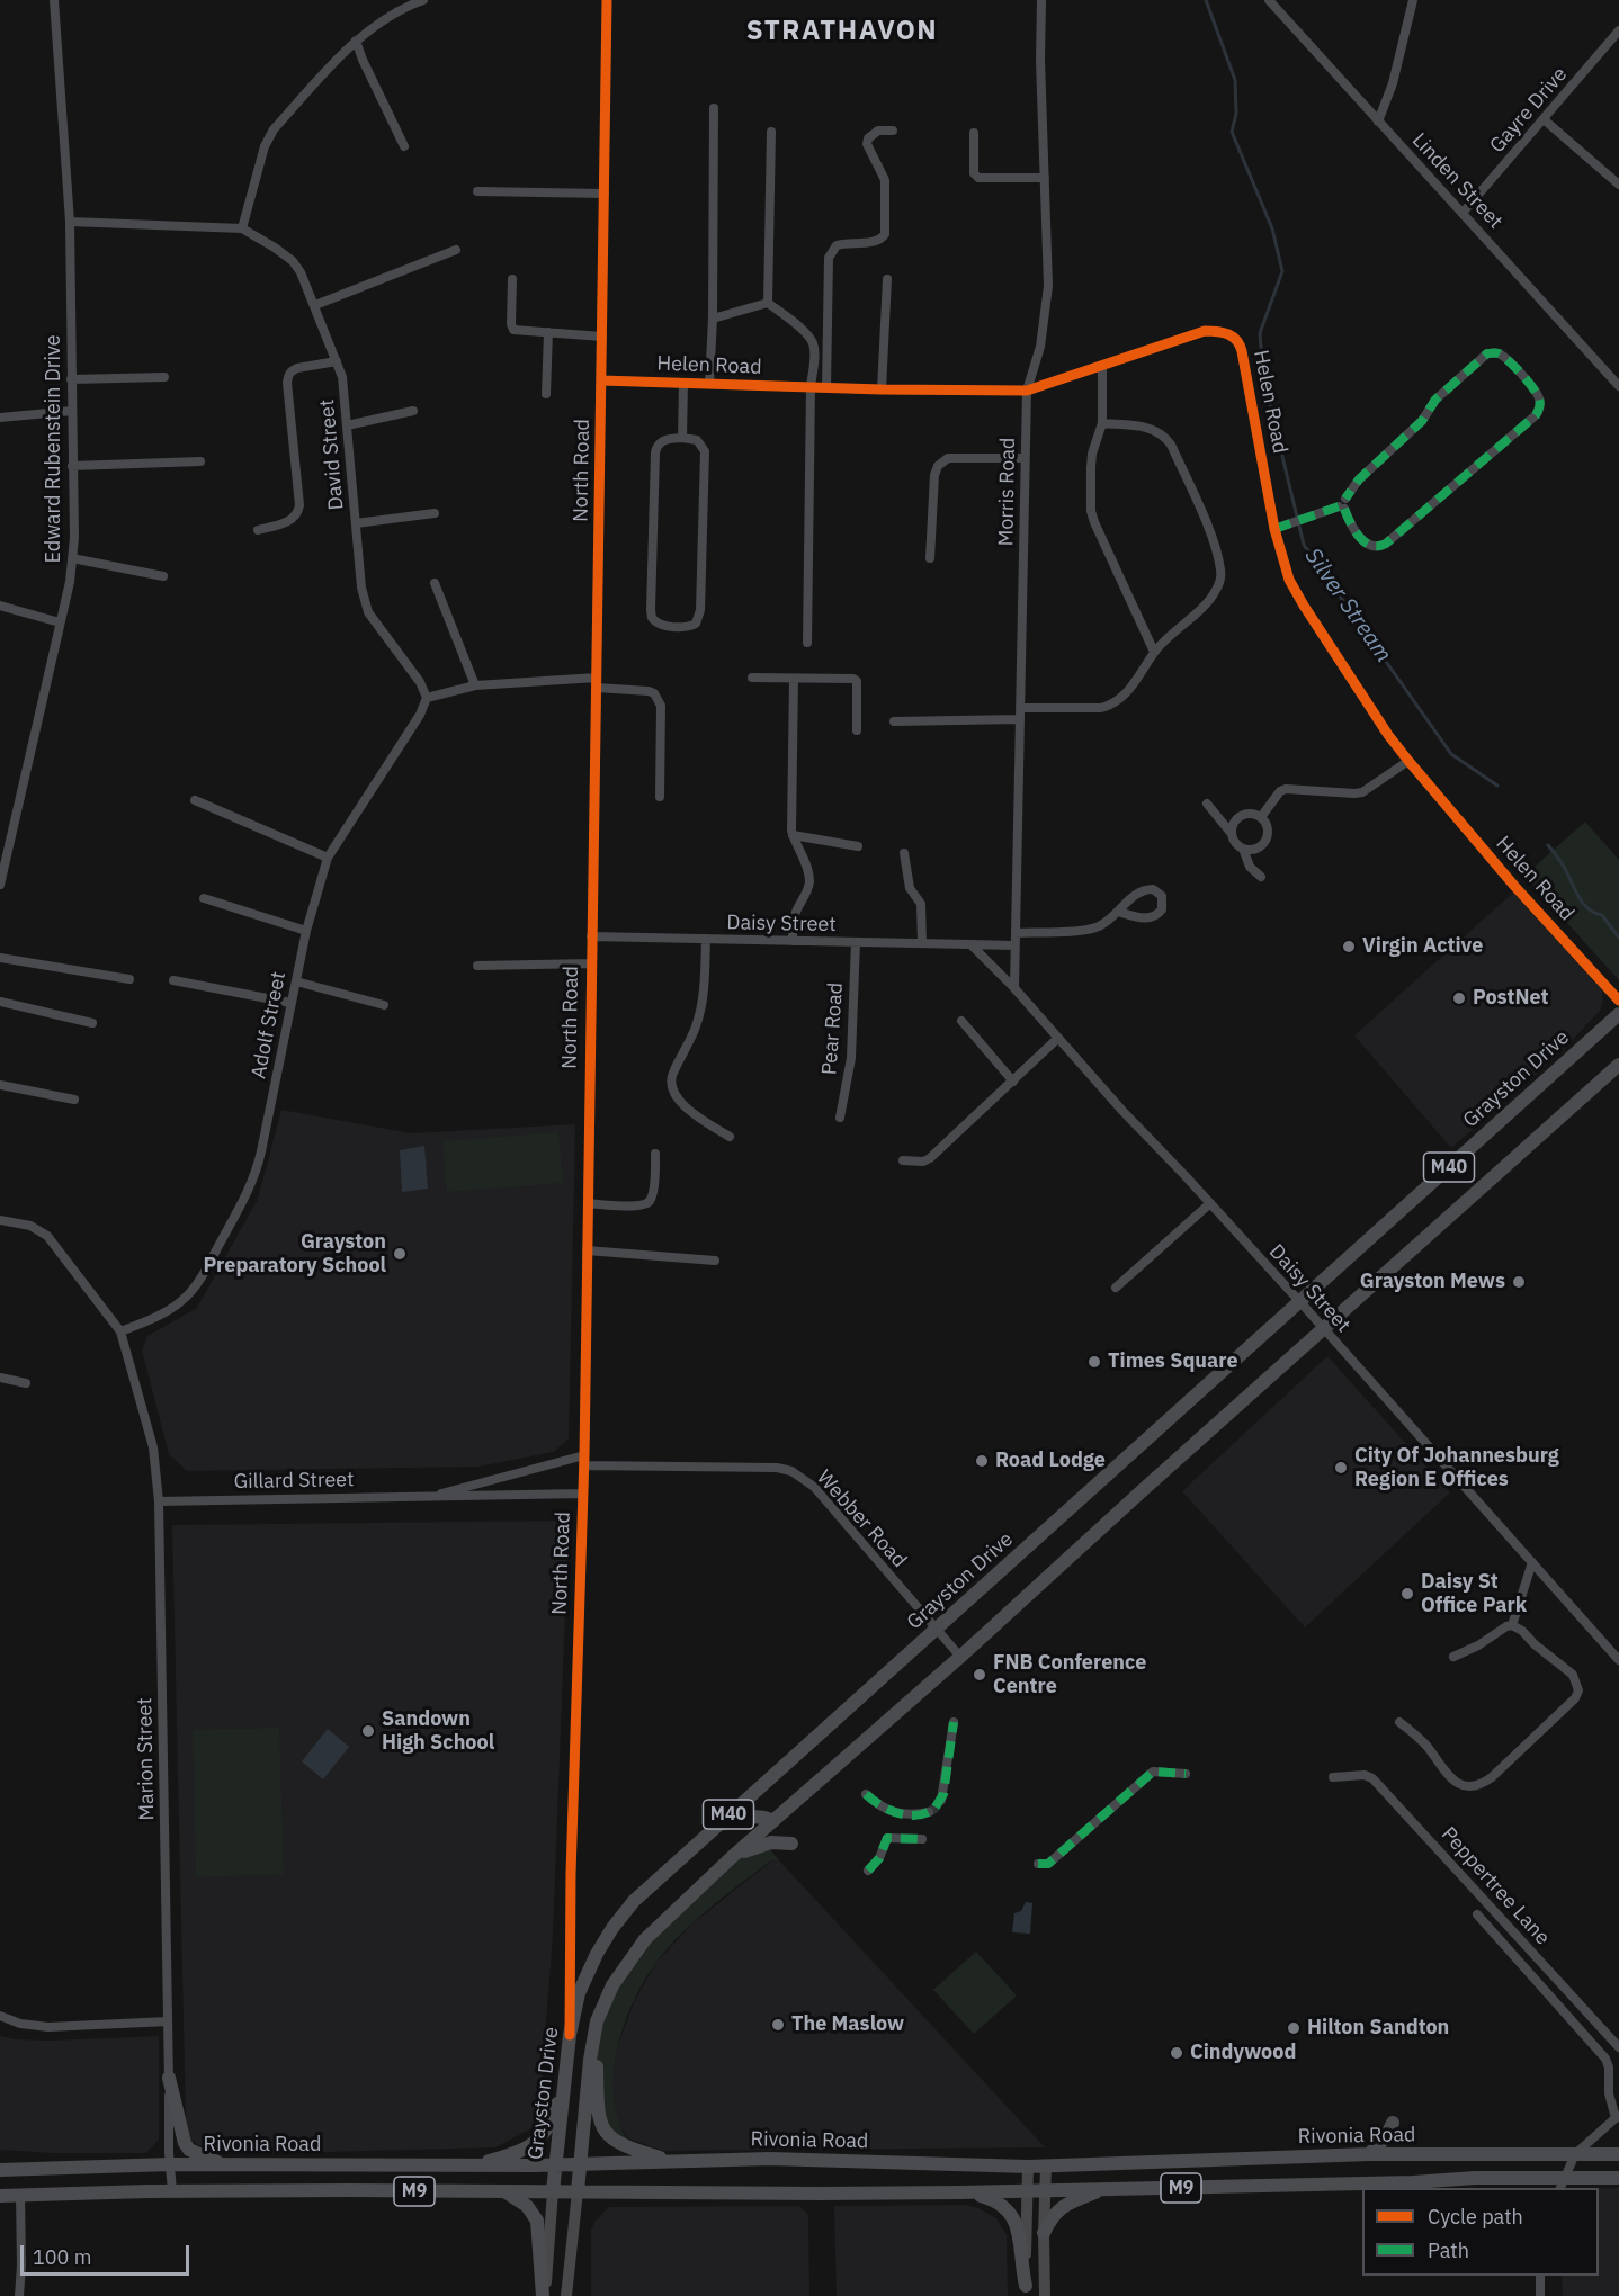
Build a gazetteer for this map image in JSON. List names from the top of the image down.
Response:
{
  "streets": {
    "main road": [
      "Grayston Drive",
      "M40",
      "Rivonia Road",
      "M9"
    ],
    "street": [
      "Gayre Drive",
      "Linden Street",
      "Helen Road",
      "Edward Rubenstein Drive",
      "David Street",
      "North Road",
      "Morris Road",
      "Daisy Street",
      "Adolf Street",
      "Pear Road",
      "Gillard Street",
      "Webber Road",
      "Marion Street",
      "Peppertree Lane"
    ]
  },
  "crossings": [
    ["Gayre Drive", "Linden Street"],
    ["Helen Road", "North Road"],
    ["Helen Road", "Morris Road"],
    ["Edward Rubenstein Drive", "David Street"],
    ["David Street", "Adolf Street"],
    ["North Road", "Daisy Street"],
    ["North Road", "Grayston Drive"],
    ["North Road", "Gillard Street"],
    ["North Road", "Webber Road"],
    ["Morris Road", "Daisy Street"],
    ["Daisy Street", "Pear Road"],
    ["Daisy Street", "Grayston Drive"],
    ["Adolf Street", "Marion Street"],
    ["Grayston Drive", "Webber Road"],
    ["Grayston Drive", "Rivonia Road"],
    ["Grayston Drive", "M9"],
    ["Gillard Street", "Webber Road"],
    ["Gillard Street", "Marion Street"],
    ["Marion Street", "Rivonia Road"],
    ["Marion Street", "M9"]
  ],
  "districts": ["STRATHAVON"],
  "water": ["Silver Stream"],
  "places": [
    "Virgin Active",
    "PostNet",
    "Grayston Preparatory School",
    "Grayston Mews",
    "Times Square",
    "Road Lodge",
    "City Of Johannesburg Region E Offices",
    "Daisy St Office Park",
    "FNB Conference Centre",
    "Sandown High School",
    "The Maslow",
    "Hilton Sandton",
    "Cindywood"
  ],
  "legend": ["Cycle path", "Path"],
  "scale_bar": "100 m"
}
